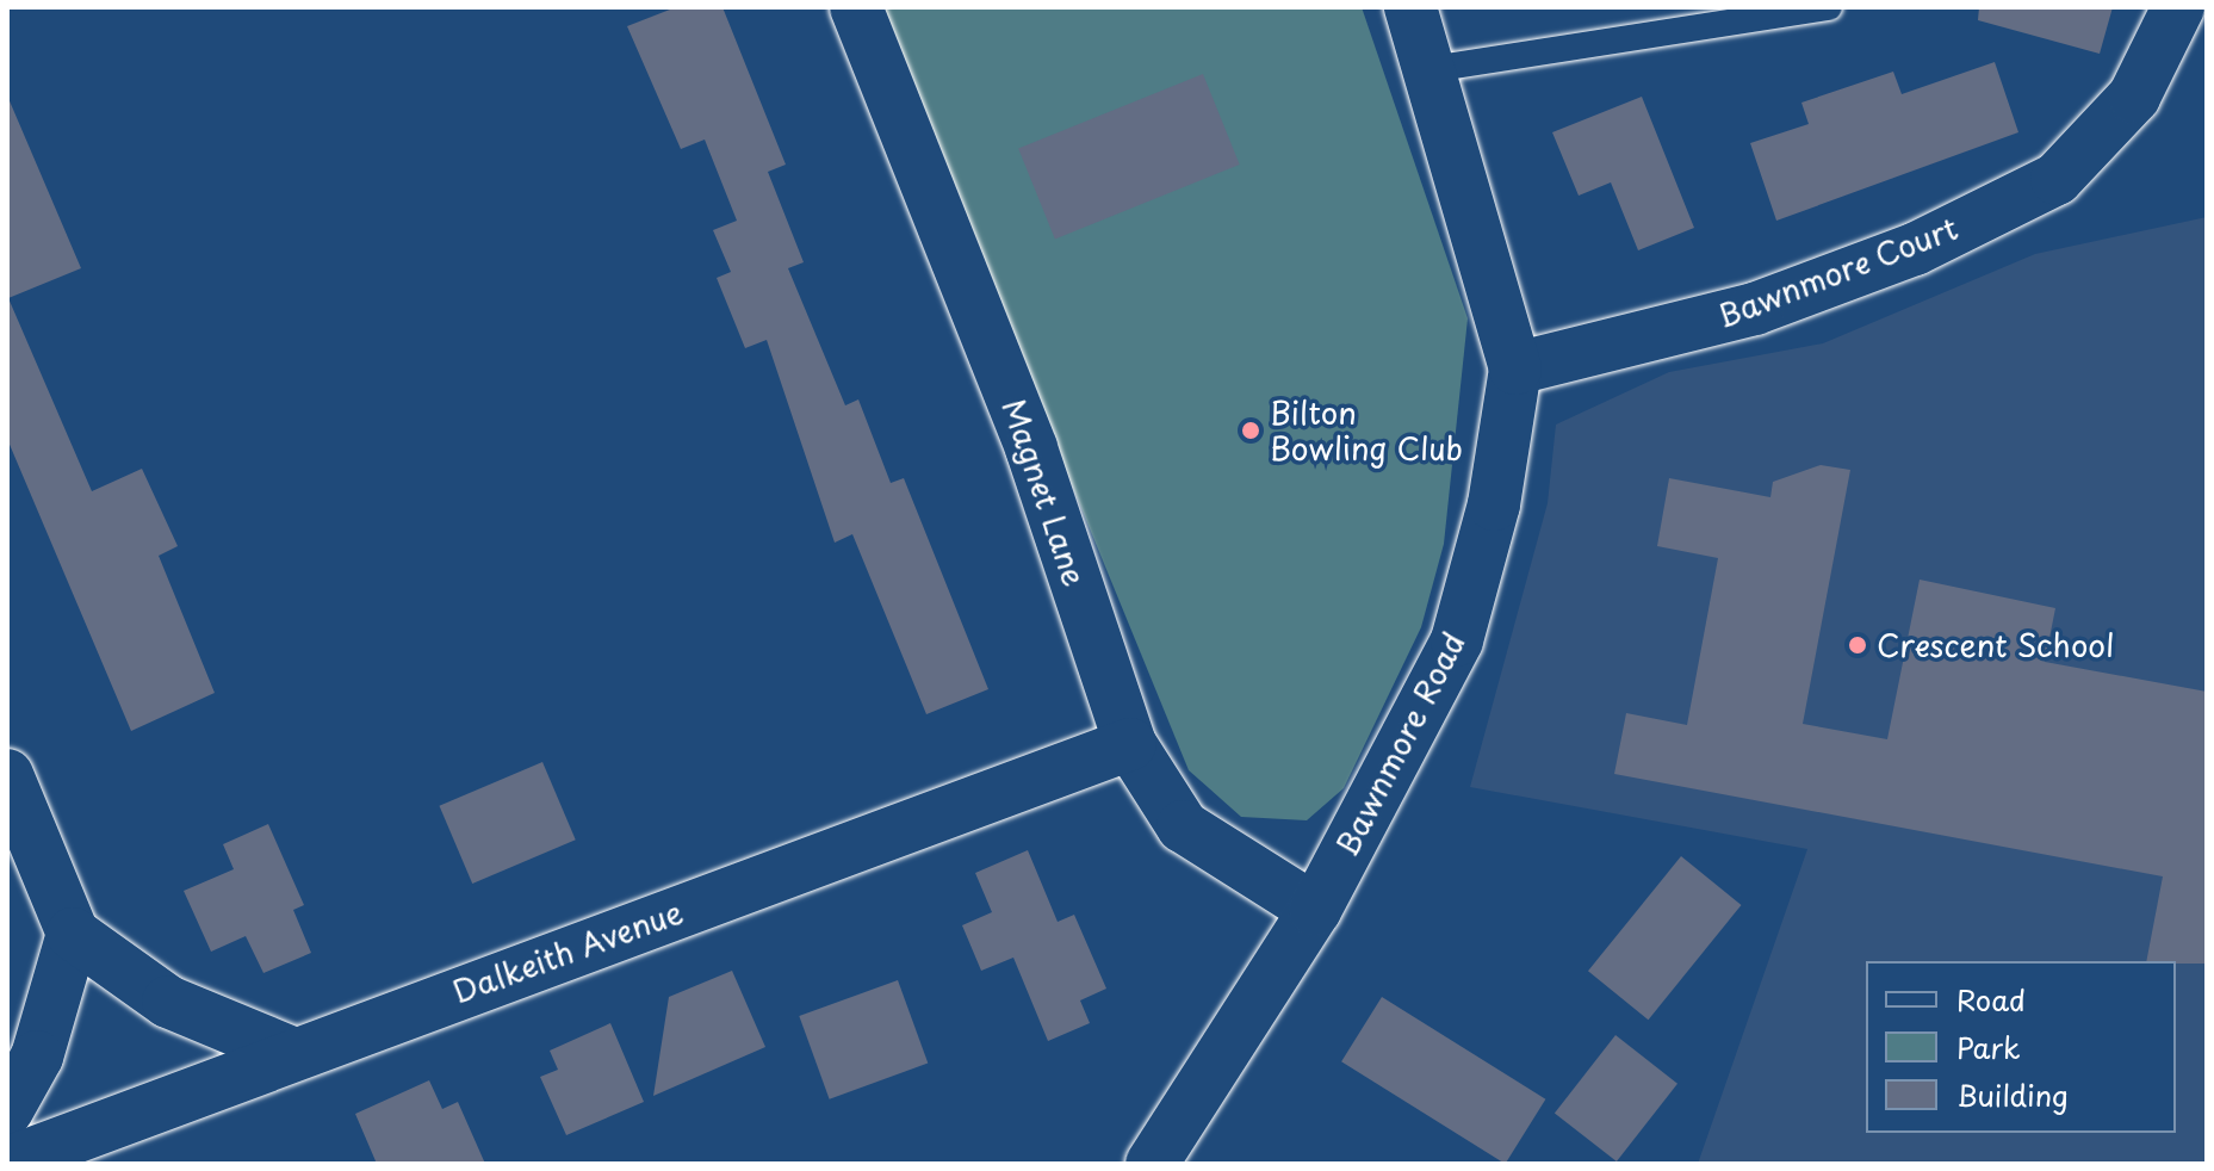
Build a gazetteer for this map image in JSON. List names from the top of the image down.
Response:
{
  "streets": {
    "street": [
      "Bawnmore Court",
      "Magnet Lane",
      "Bawnmore Road",
      "Dalkeith Avenue"
    ]
  },
  "crossings": [
    ["Bawnmore Court", "Bawnmore Road"],
    ["Magnet Lane", "Bawnmore Road"],
    ["Magnet Lane", "Dalkeith Avenue"]
  ],
  "places": ["Bilton Bowling Club", "Crescent School"],
  "legend": ["Road", "Park", "Building"]
}
